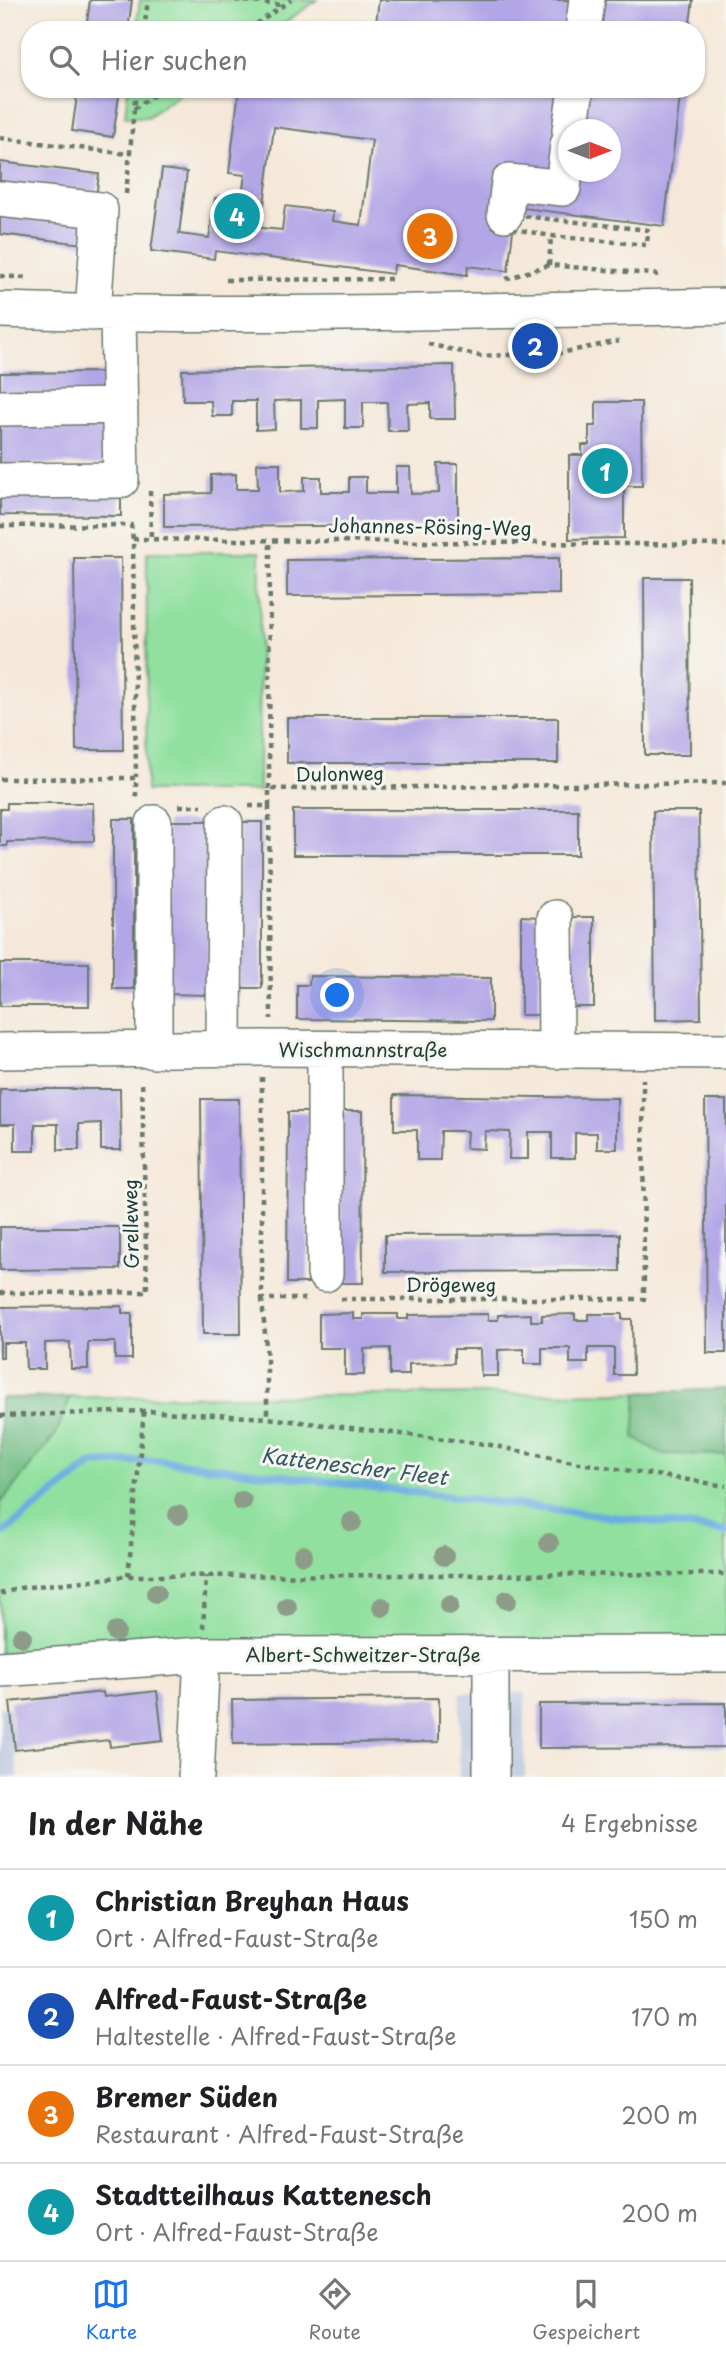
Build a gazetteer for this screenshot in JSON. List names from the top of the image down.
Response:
{
  "streets": {
    "street": ["Wischmannstraße", "Albert-Schweitzer-Straße"],
    "path": [
      "Johannes-Rösing-Weg",
      "Dulonweg",
      "Grelleweg",
      "Drögeweg"
    ]
  },
  "crossings": [
    ["Dulonweg", "Wischmannstraße"],
    ["Wischmannstraße", "Grelleweg"],
    ["Wischmannstraße", "Drögeweg"]
  ],
  "water": ["Kattenescher Fleet"],
  "north": "right",
  "page": {
    "search": "Hier suchen",
    "pins": [
      "4",
      "3",
      "2",
      "1"
    ],
    "heading": ["In der Nähe", "4 Ergebnisse"],
    "list": [
      {
        "mark": "1",
        "name": "Christian Breyhan Haus",
        "note": "Ort · Alfred-Faust-Straße",
        "value": "150 m"
      },
      {
        "mark": "2",
        "name": "Alfred-Faust-Straße",
        "note": "Haltestelle · Alfred-Faust-Straße",
        "value": "170 m"
      },
      {
        "mark": "3",
        "name": "Bremer Süden",
        "note": "Restaurant · Alfred-Faust-Straße",
        "value": "200 m"
      },
      {
        "mark": "4",
        "name": "Stadtteilhaus Kattenesch",
        "note": "Ort · Alfred-Faust-Straße",
        "value": "200 m"
      }
    ],
    "nav": ["Karte", "Route", "Gespeichert"]
  }
}
